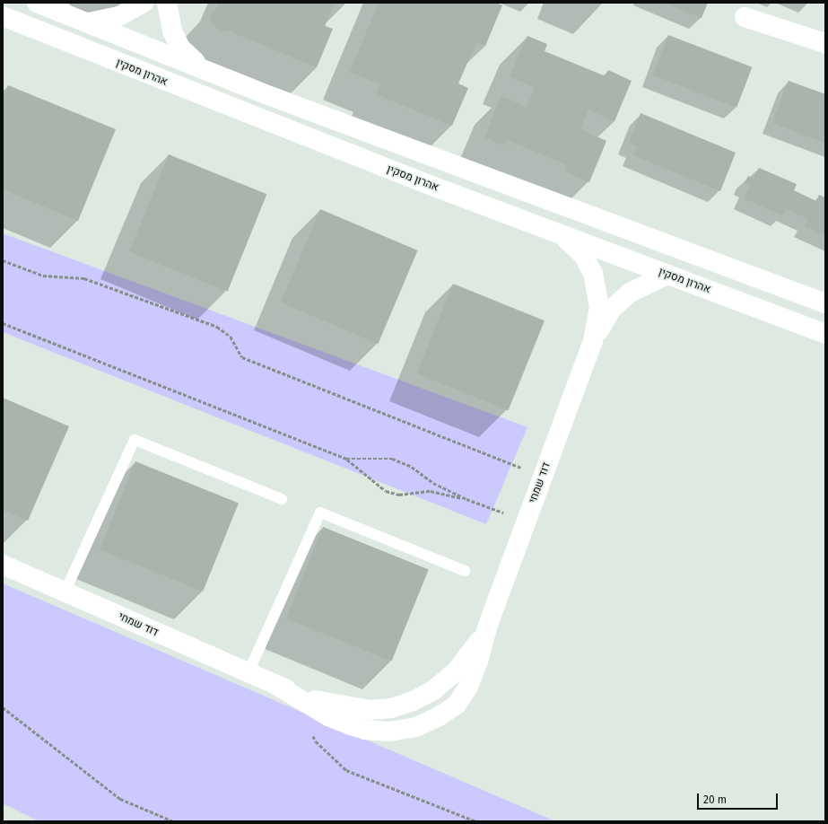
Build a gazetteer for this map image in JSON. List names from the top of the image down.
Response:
{
  "streets": {
    "street": ["אהרון מסקין", "דוד שמחי"]
  },
  "crossings": [
    ["אהרון מסקין", "דוד שמחי"]
  ],
  "scale_bar": "20 m"
}
